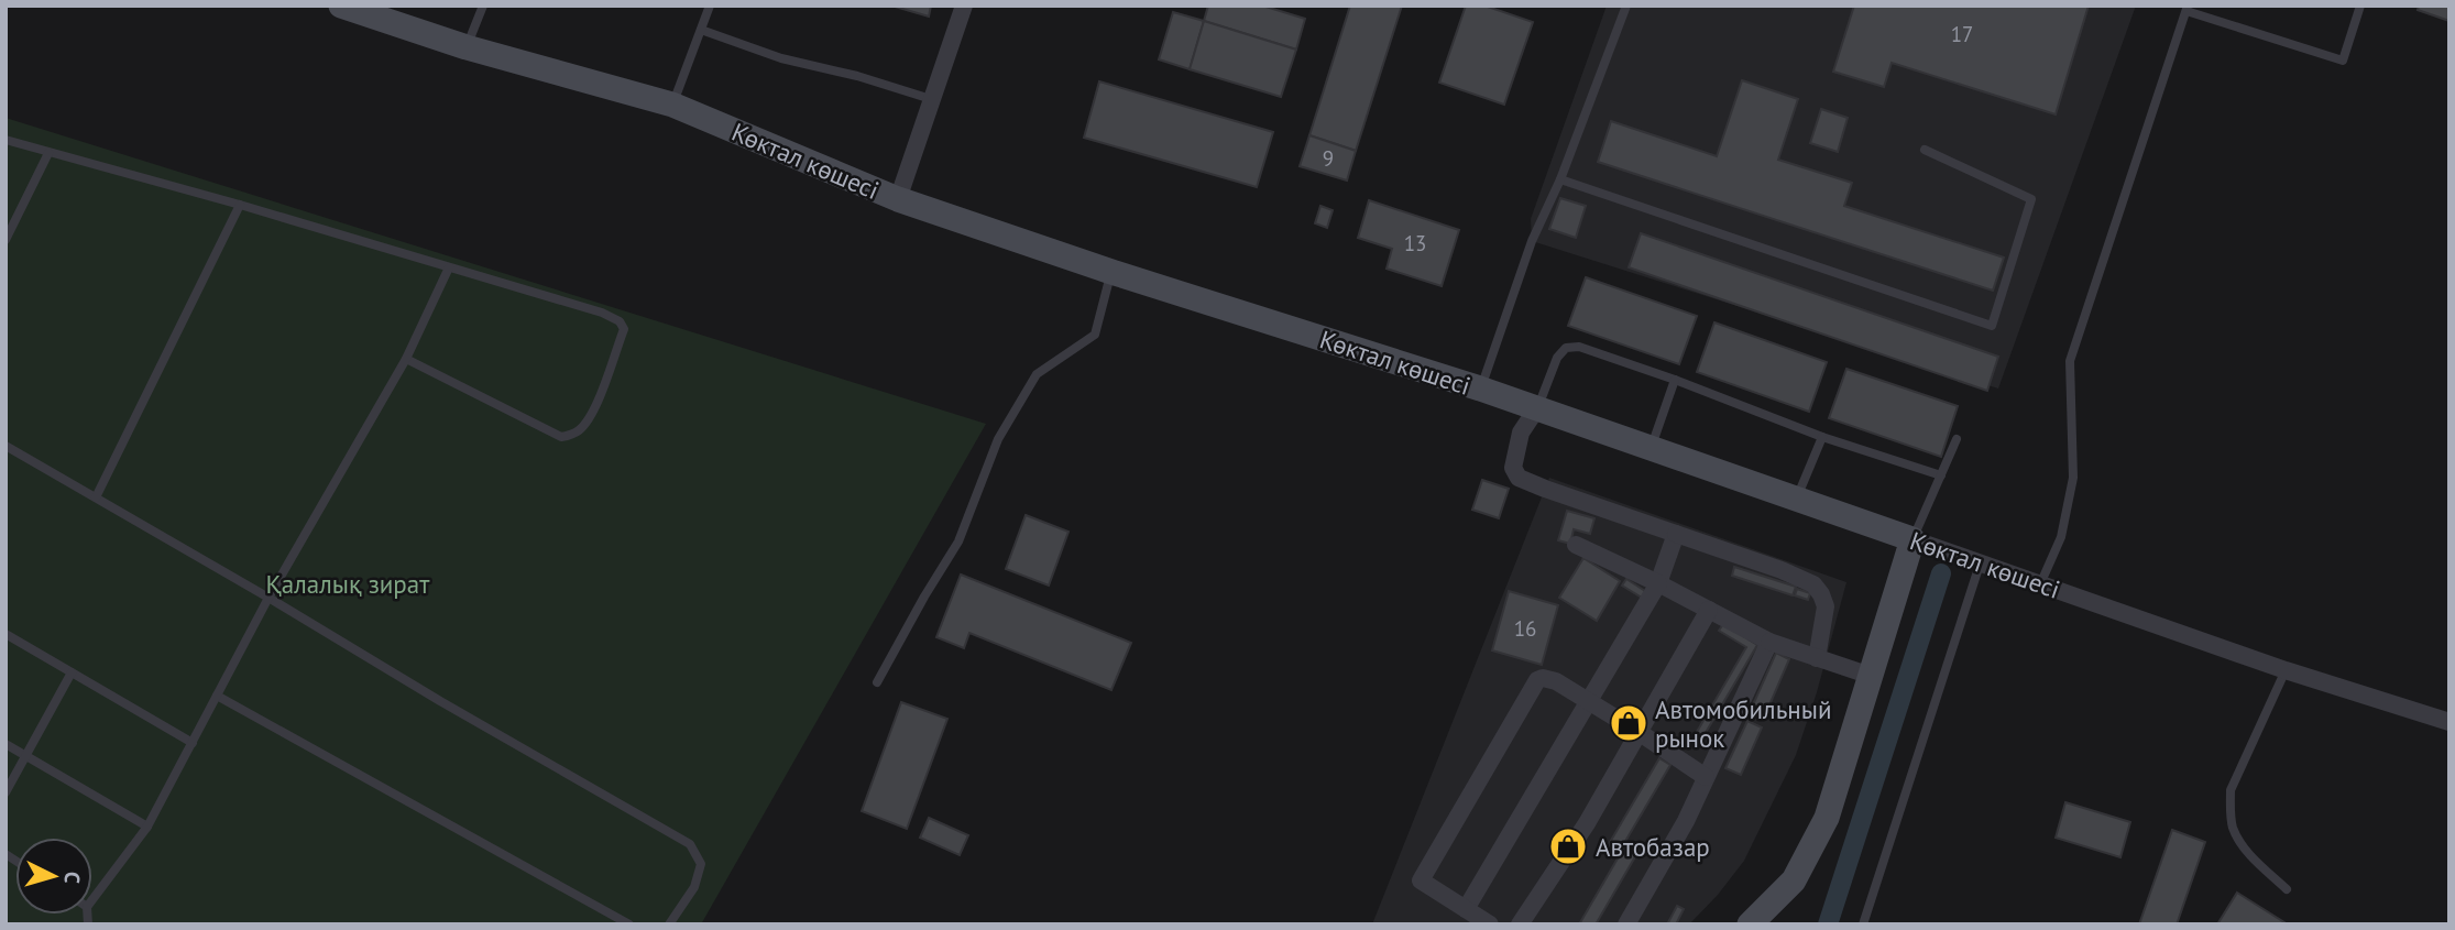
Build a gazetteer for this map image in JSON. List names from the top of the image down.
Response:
{
  "streets": {
    "street": ["Көктал көшесі"]
  },
  "parks": ["Қалалық зират"],
  "places": {
    "shop": ["Автомобильный рынок", "Автобазар"]
  },
  "house_numbers": [
    "17",
    "9",
    "13",
    "16"
  ],
  "north": "right"
}
